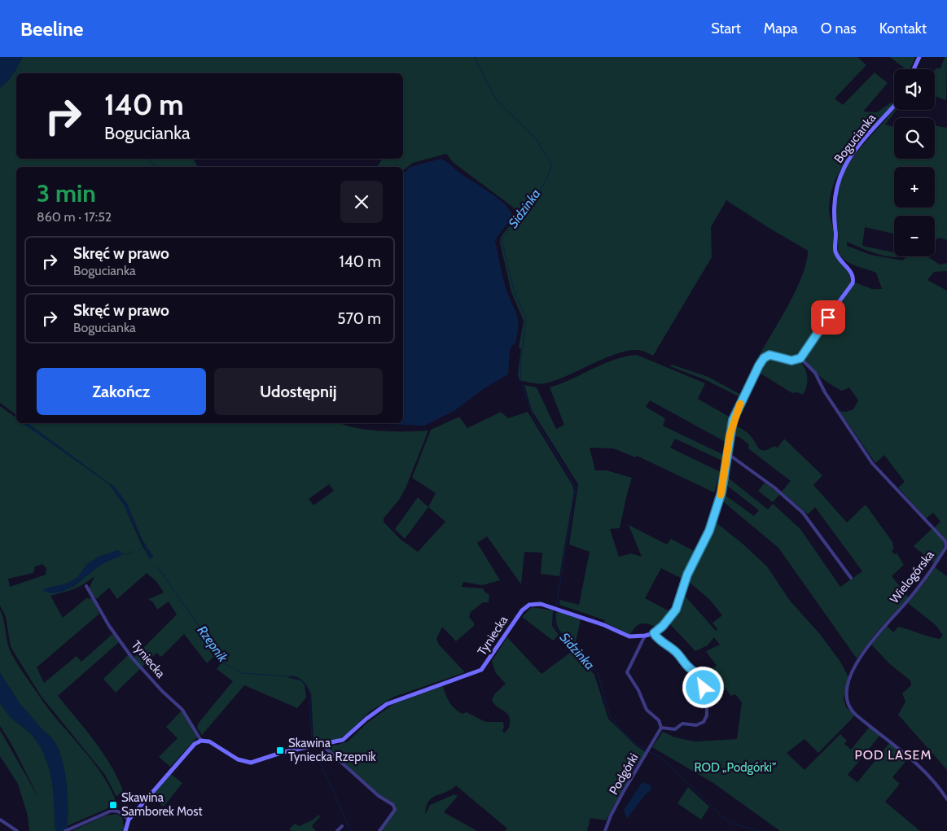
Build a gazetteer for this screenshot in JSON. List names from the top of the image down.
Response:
{
  "streets": {
    "street": [
      "Bogucianka",
      "Wielogórska",
      "Tyniecka",
      "Podgórki"
    ]
  },
  "crossings": [
    ["Bogucianka", "Wielogórska"]
  ],
  "districts": ["POD LASEM"],
  "water": ["Sidzinka", "Rzepnik"],
  "parks": ["ROD „Podgórki”"],
  "places": {
    "transit": ["Skawina Tyniecka Rzepnik", "Skawina Samborek Most"]
  },
  "page": {
    "header": "Beeline",
    "nav": [
      "Start",
      "Mapa",
      "O nas",
      "Kontakt"
    ],
    "map_buttons": ["+", "−"],
    "turn": ["140 m", "Bogucianka"],
    "heading": ["3 min", "860 m · 17:52"],
    "list": [
      {
        "name": "Skręć w prawo",
        "note": "Bogucianka",
        "value": "140 m"
      },
      {
        "name": "Skręć w prawo",
        "note": "Bogucianka",
        "value": "570 m"
      }
    ],
    "buttons": ["Zakończ", "Udostępnij"]
  }
}
